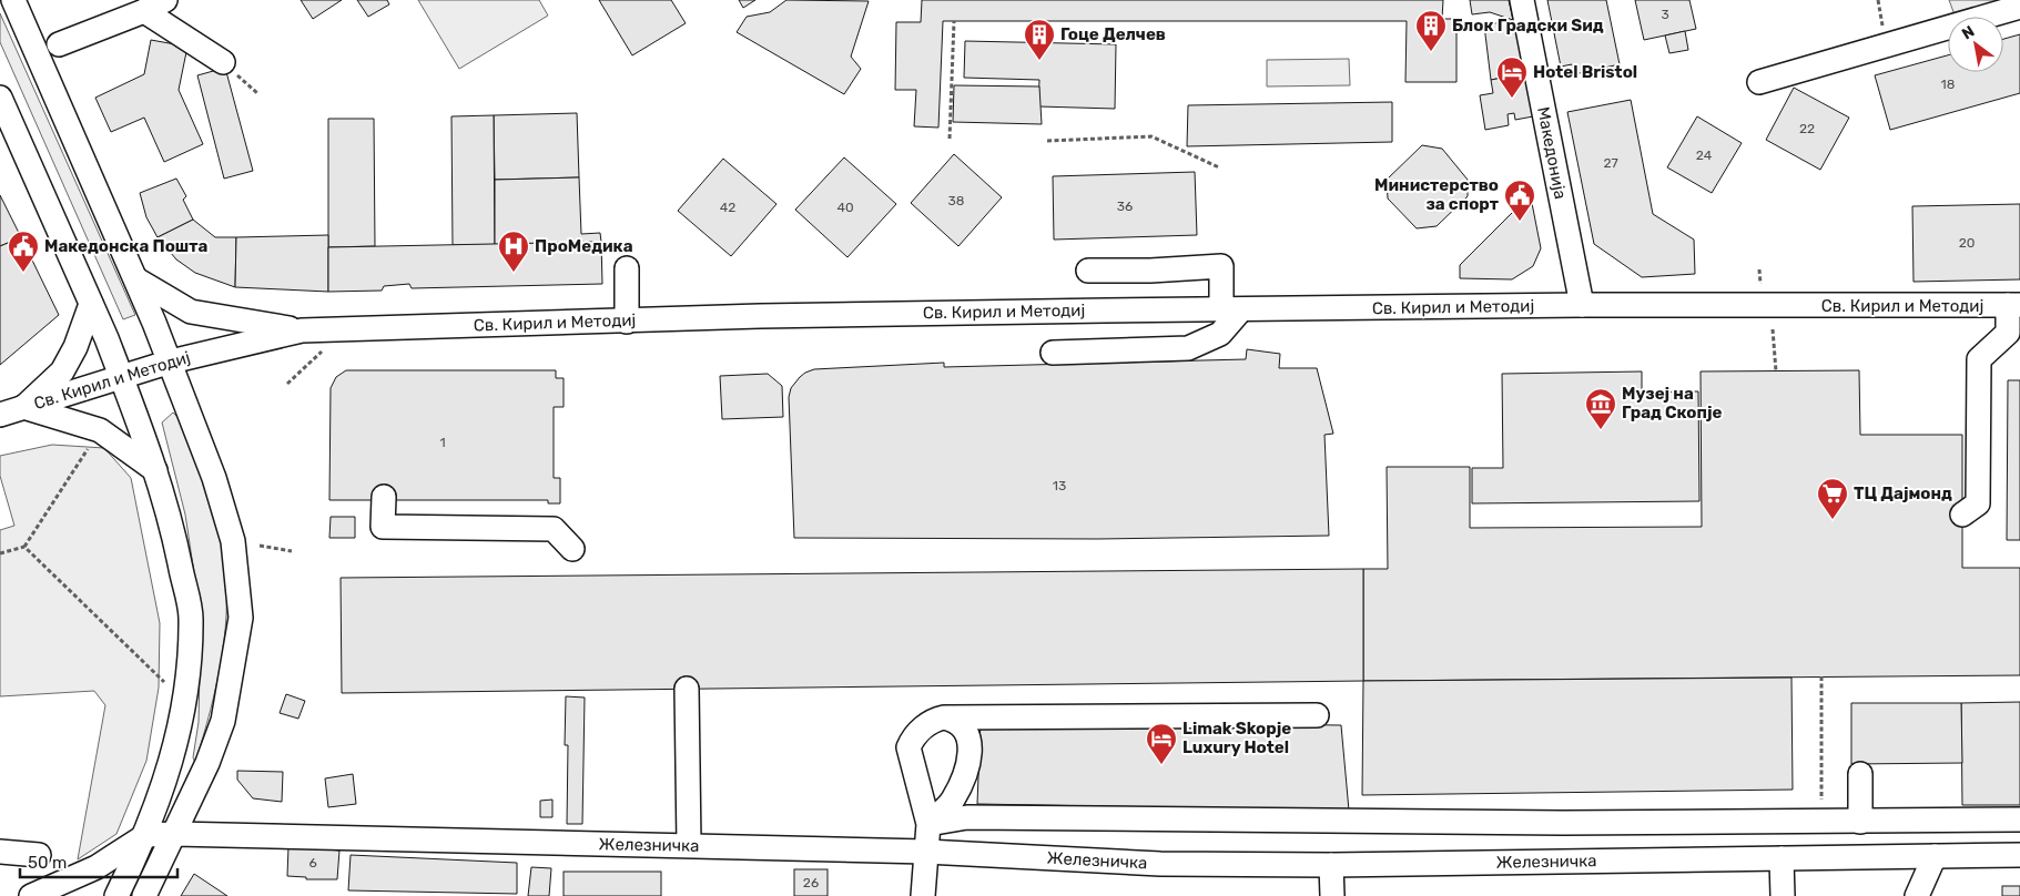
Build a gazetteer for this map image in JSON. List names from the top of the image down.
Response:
{
  "streets": {
    "street": ["Македонија", "Св. Кирил и Методиј", "Железничка"]
  },
  "crossings": [
    ["Македонија", "Св. Кирил и Методиј"]
  ],
  "places": {
    "building": ["Блок Градски Sид", "Гоце Делчев"],
    "hotel": ["Hotel Bristol", "Limak Skopje Luxury Hotel"],
    "public building": ["Министерство за спорт", "Македонска Пошта"],
    "hospital": ["ПроМедика"],
    "museum": ["Музеј на Град Скопје"],
    "supermarket": ["ТЦ Дајмонд"]
  },
  "house_numbers": [
    "3",
    "18",
    "22",
    "24",
    "27",
    "38",
    "36",
    "42",
    "40",
    "20",
    "1",
    "13",
    "6",
    "26"
  ],
  "scale_bar": "50 m",
  "north": "top left"
}
